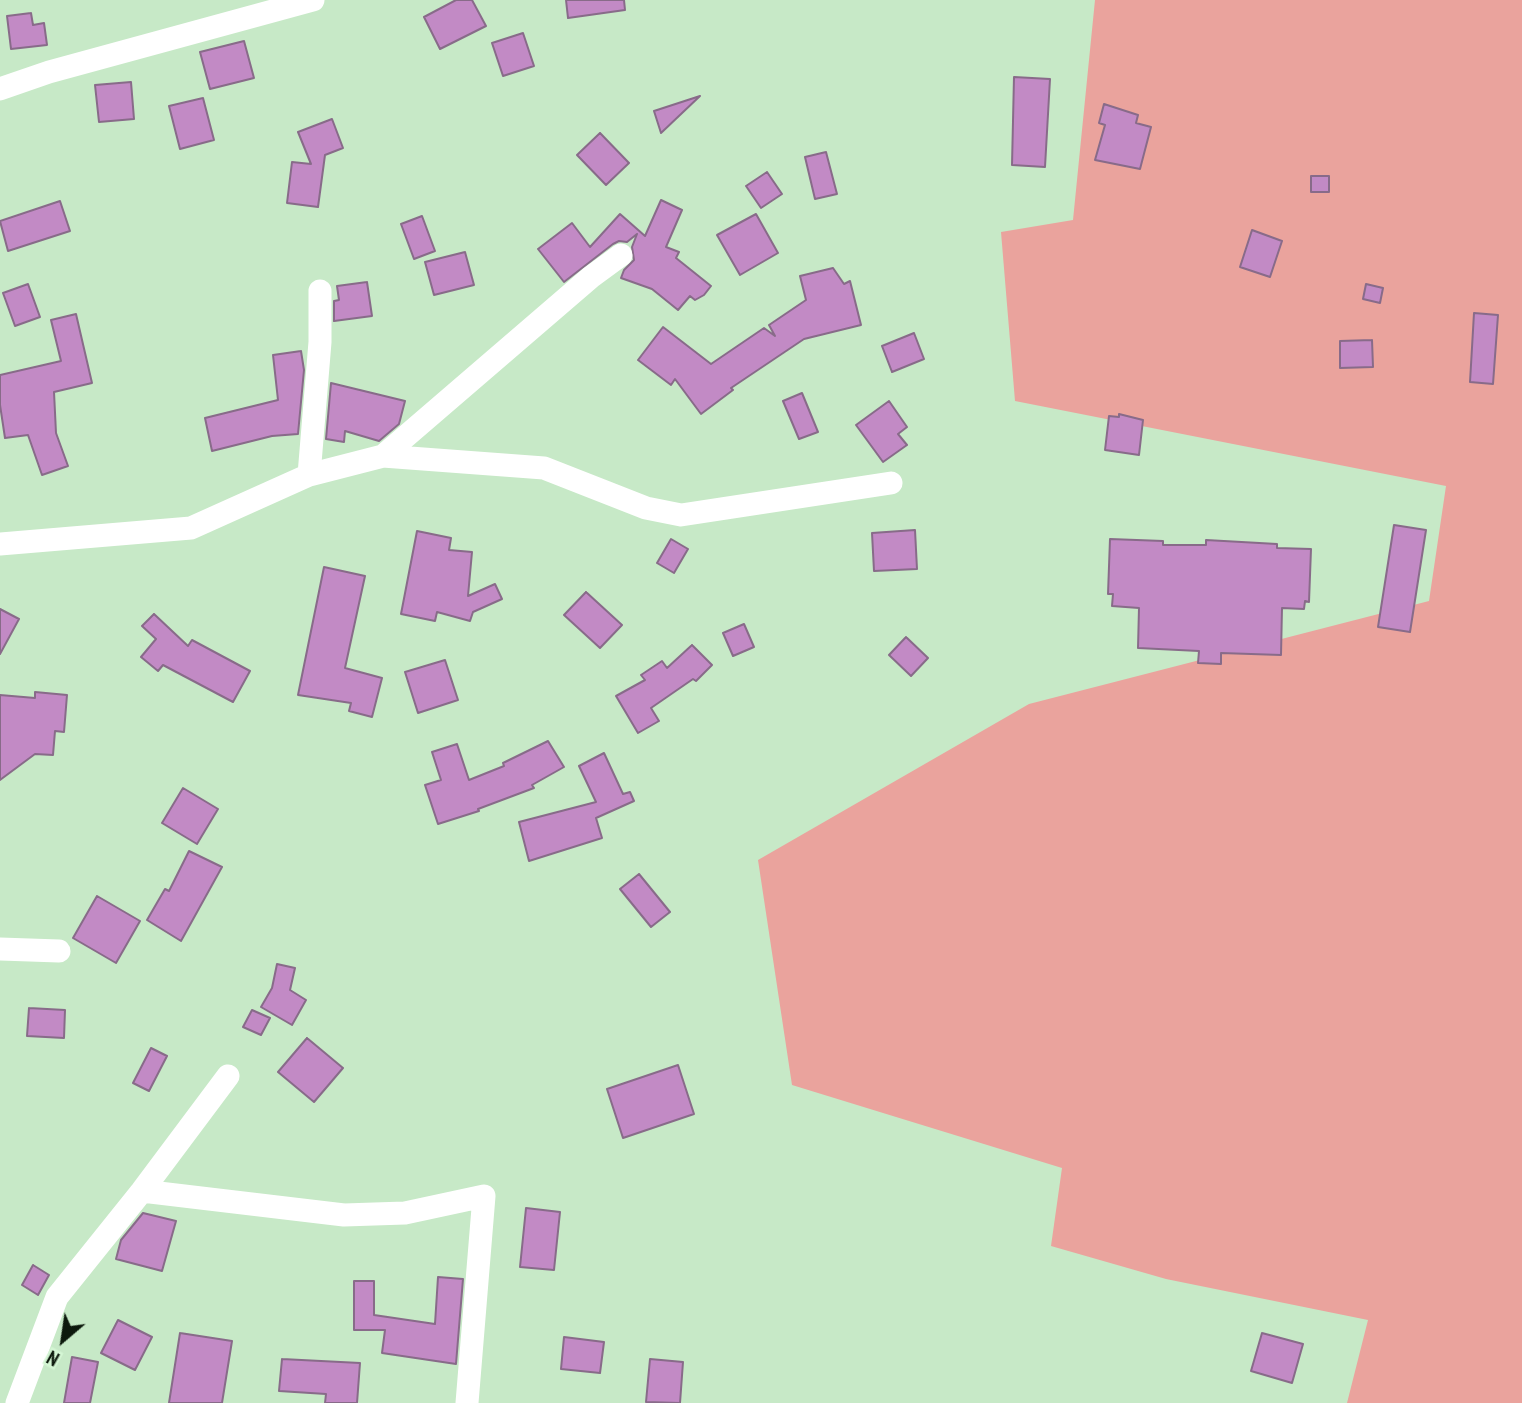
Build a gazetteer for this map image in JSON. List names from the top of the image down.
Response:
{
  "north": "bottom left"
}
